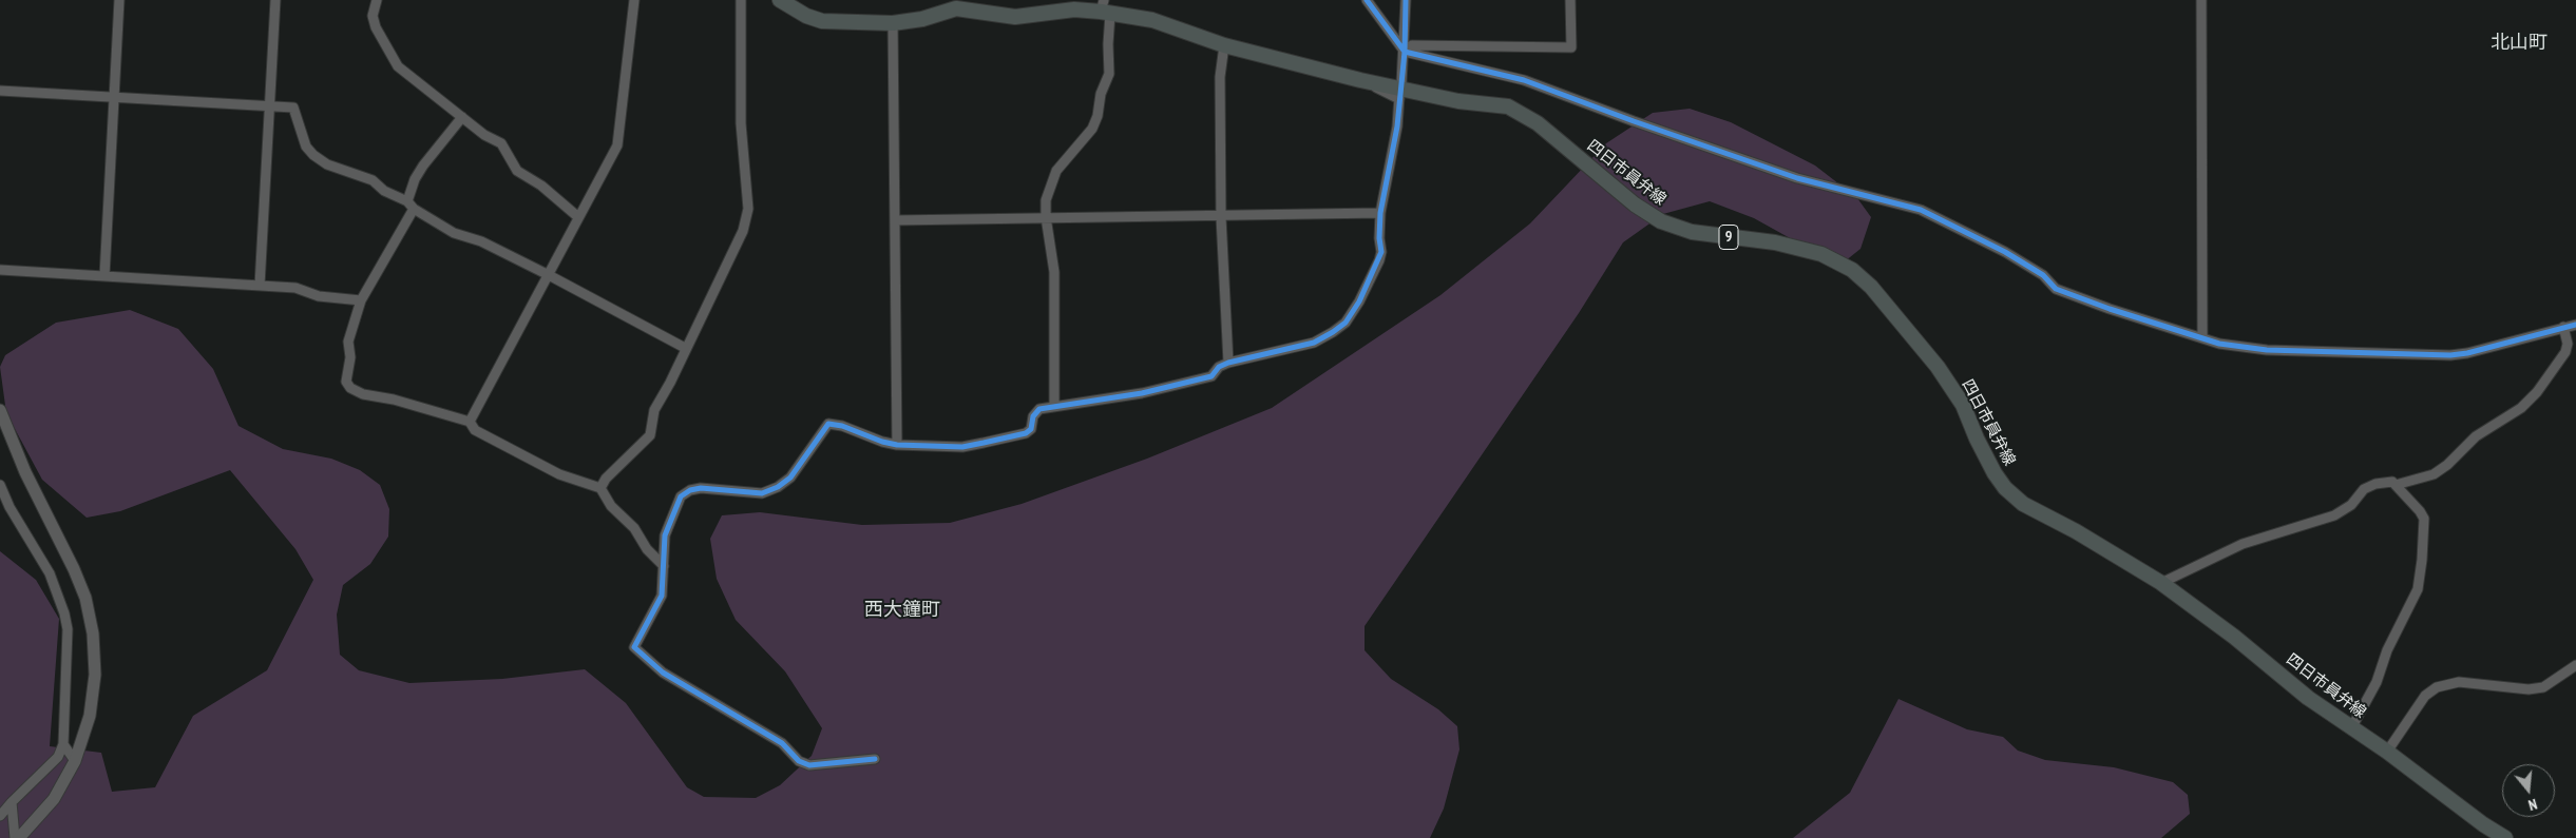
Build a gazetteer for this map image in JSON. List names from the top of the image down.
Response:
{
  "streets": {
    "main road": ["四日市員弁線", "9"]
  },
  "districts": ["北山町", "西大鐘町"],
  "north": "bottom"
}
